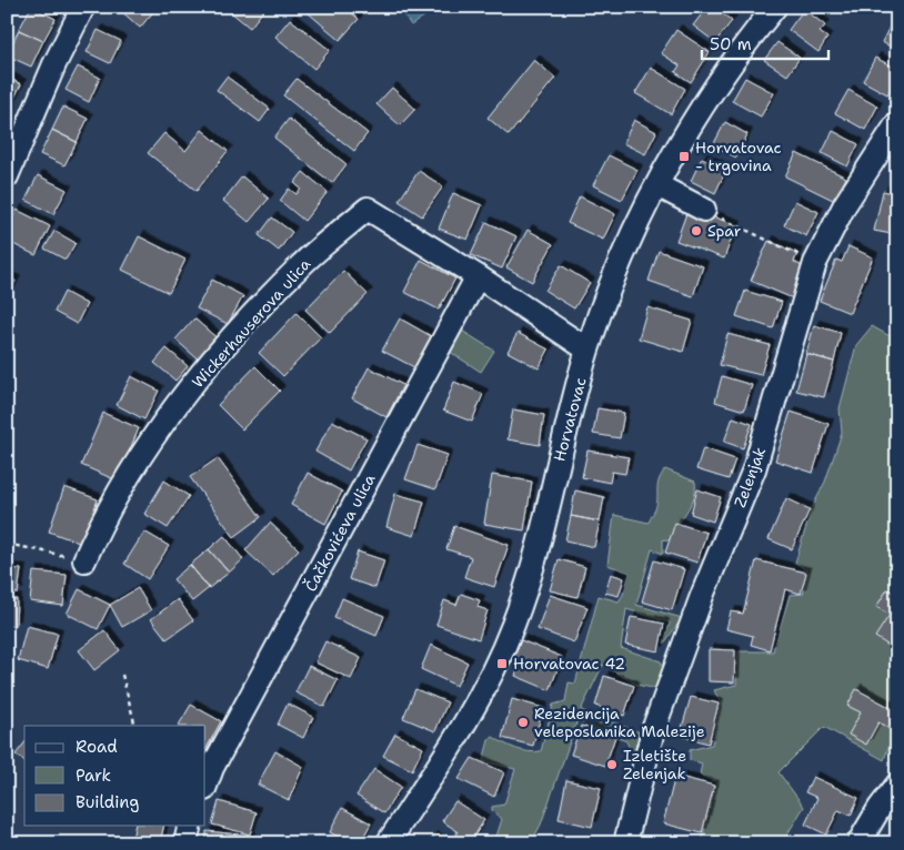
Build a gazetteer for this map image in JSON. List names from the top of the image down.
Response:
{
  "streets": {
    "street": [
      "Wickerhauserova ulica",
      "Horvatovac",
      "Zelenjak",
      "Čačkovićeva ulica"
    ]
  },
  "crossings": [
    ["Wickerhauserova ulica", "Horvatovac"],
    ["Wickerhauserova ulica", "Čačkovićeva ulica"]
  ],
  "places": {
    "transit": ["Horvatovac - trgovina", "Horvatovac 42"],
    "other": ["Spar", "Rezidencija veleposlanika Malezije", "Izletište Zelenjak"]
  },
  "legend": ["Road", "Park", "Building"],
  "scale_bar": "50 m"
}
